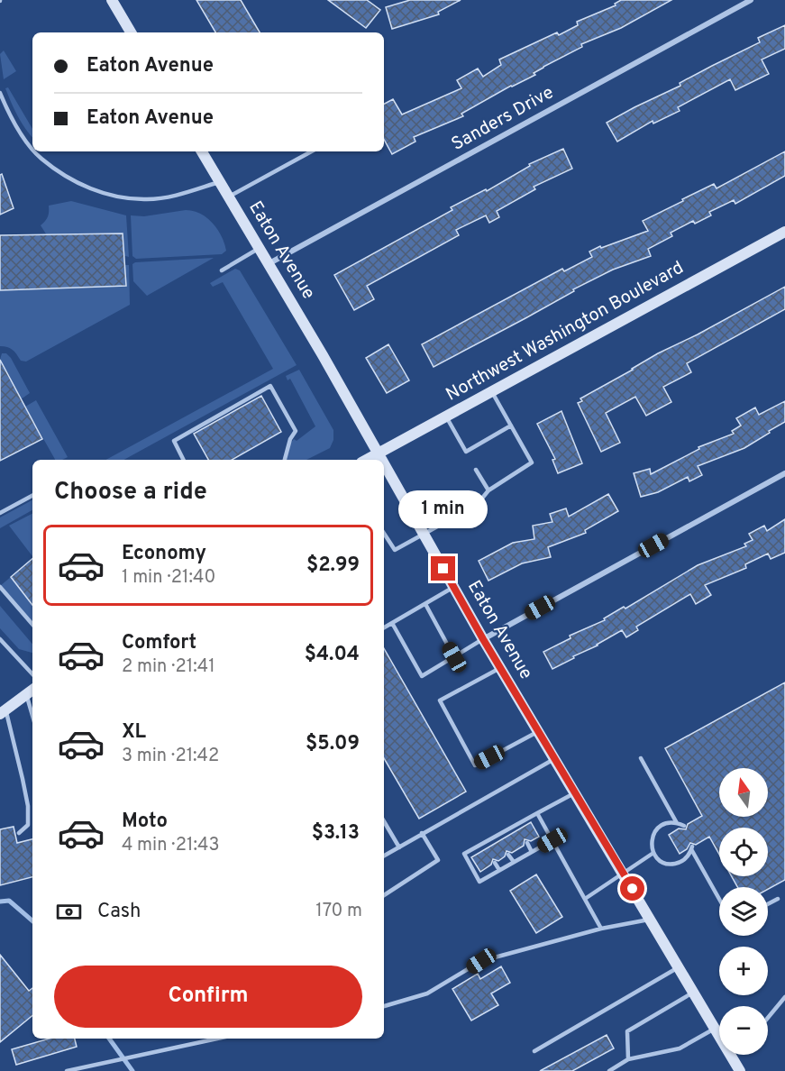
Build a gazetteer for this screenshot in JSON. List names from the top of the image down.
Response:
{
  "streets": {
    "main road": ["Eaton Avenue", "Northwest Washington Boulevard"],
    "street": ["Sanders Drive"]
  },
  "crossings": [
    ["Sanders Drive", "Eaton Avenue"],
    ["Eaton Avenue", "Northwest Washington Boulevard"]
  ],
  "north": "top",
  "page": {
    "banner": ["Eaton Avenue", "Eaton Avenue"],
    "heading": "Choose a ride",
    "bubble": "1 min",
    "list": [
      {
        "name": "Economy",
        "note": "1 min · 21:40",
        "value": "$2.99"
      },
      {
        "name": "Comfort",
        "note": "2 min · 21:41",
        "value": "$4.04"
      },
      {
        "name": "XL",
        "note": "3 min · 21:42",
        "value": "$5.09"
      },
      {
        "name": "Moto",
        "note": "4 min · 21:43",
        "value": "$3.13"
      }
    ],
    "map_buttons": ["+", "−"],
    "pay": ["Cash", "170 m"],
    "buttons": "Confirm"
  }
}
